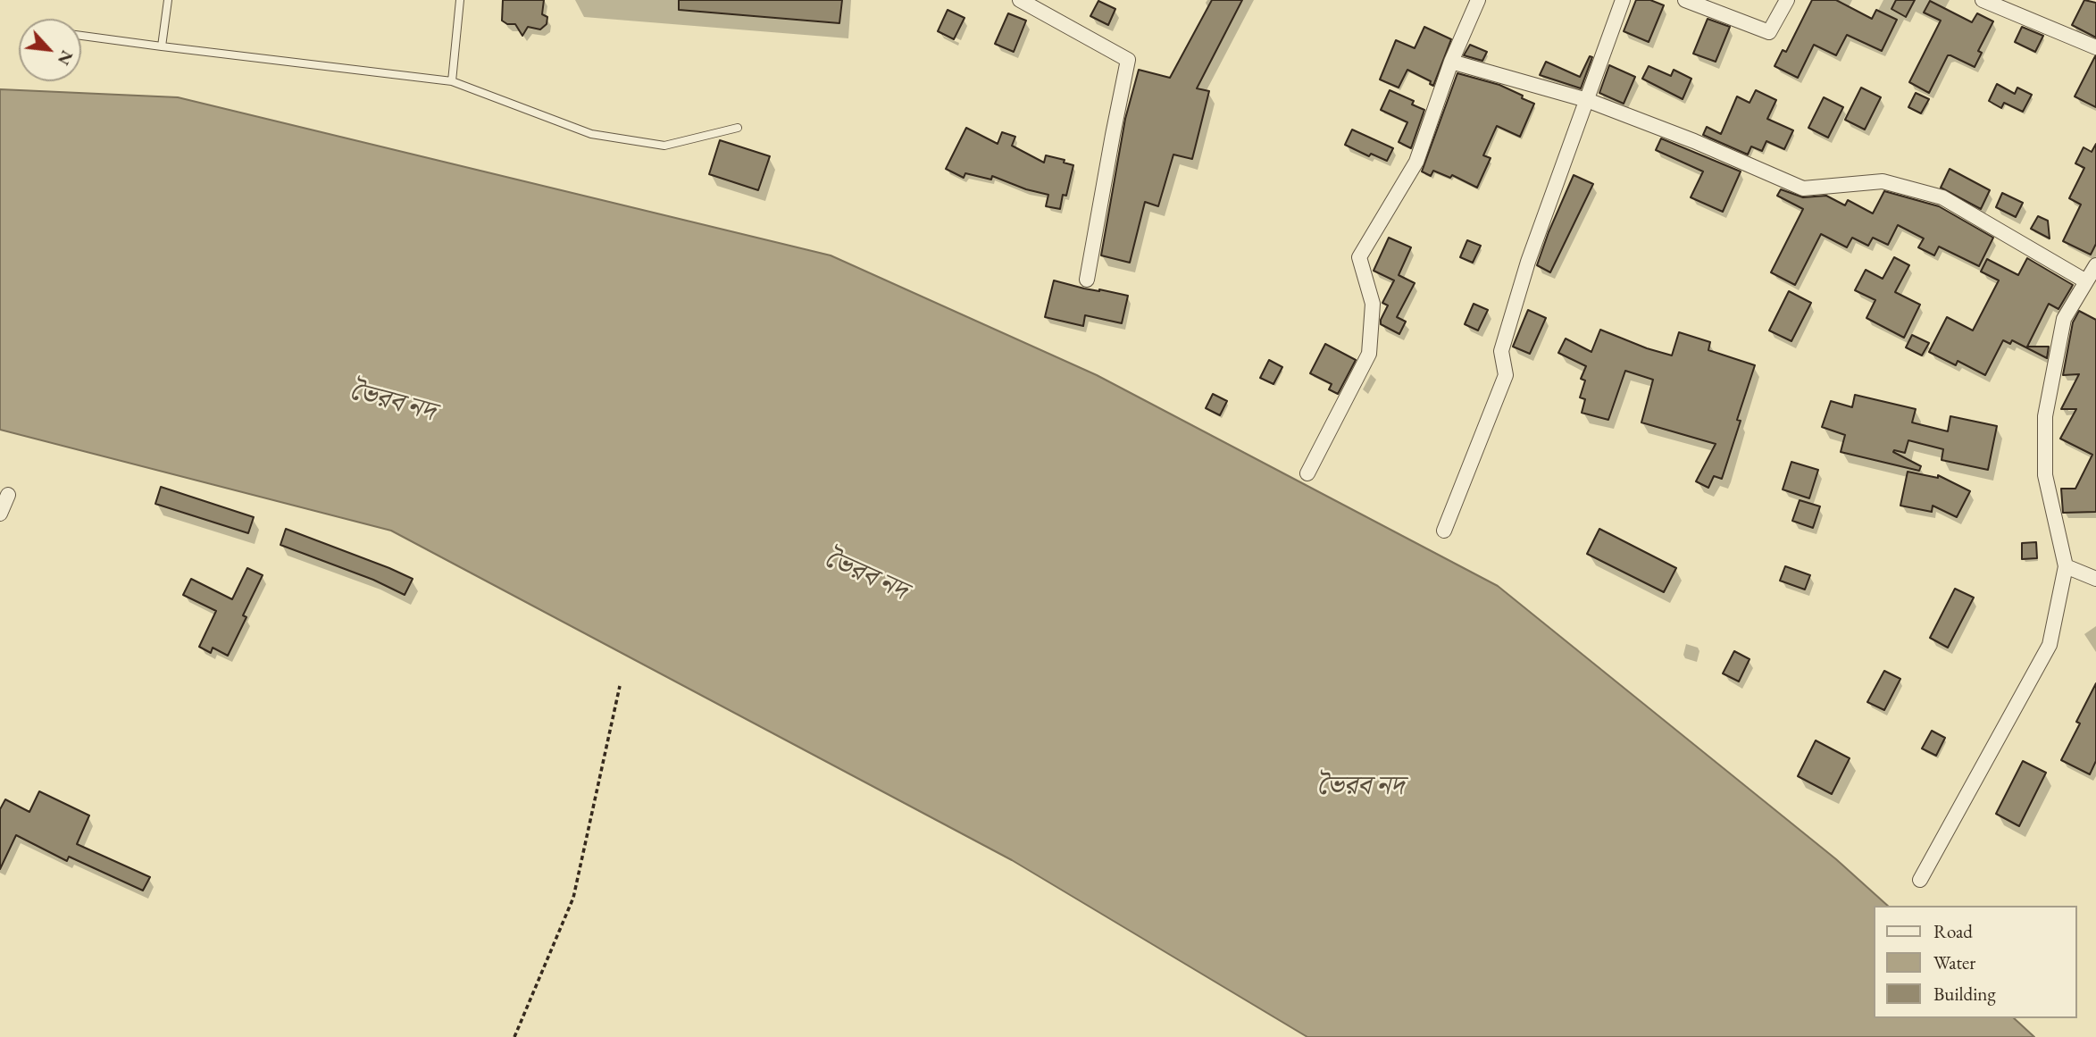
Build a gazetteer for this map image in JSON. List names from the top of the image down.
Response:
{
  "water": ["ভৈরব নদ"],
  "legend": ["Road", "Water", "Building"],
  "north": "bottom right"
}
